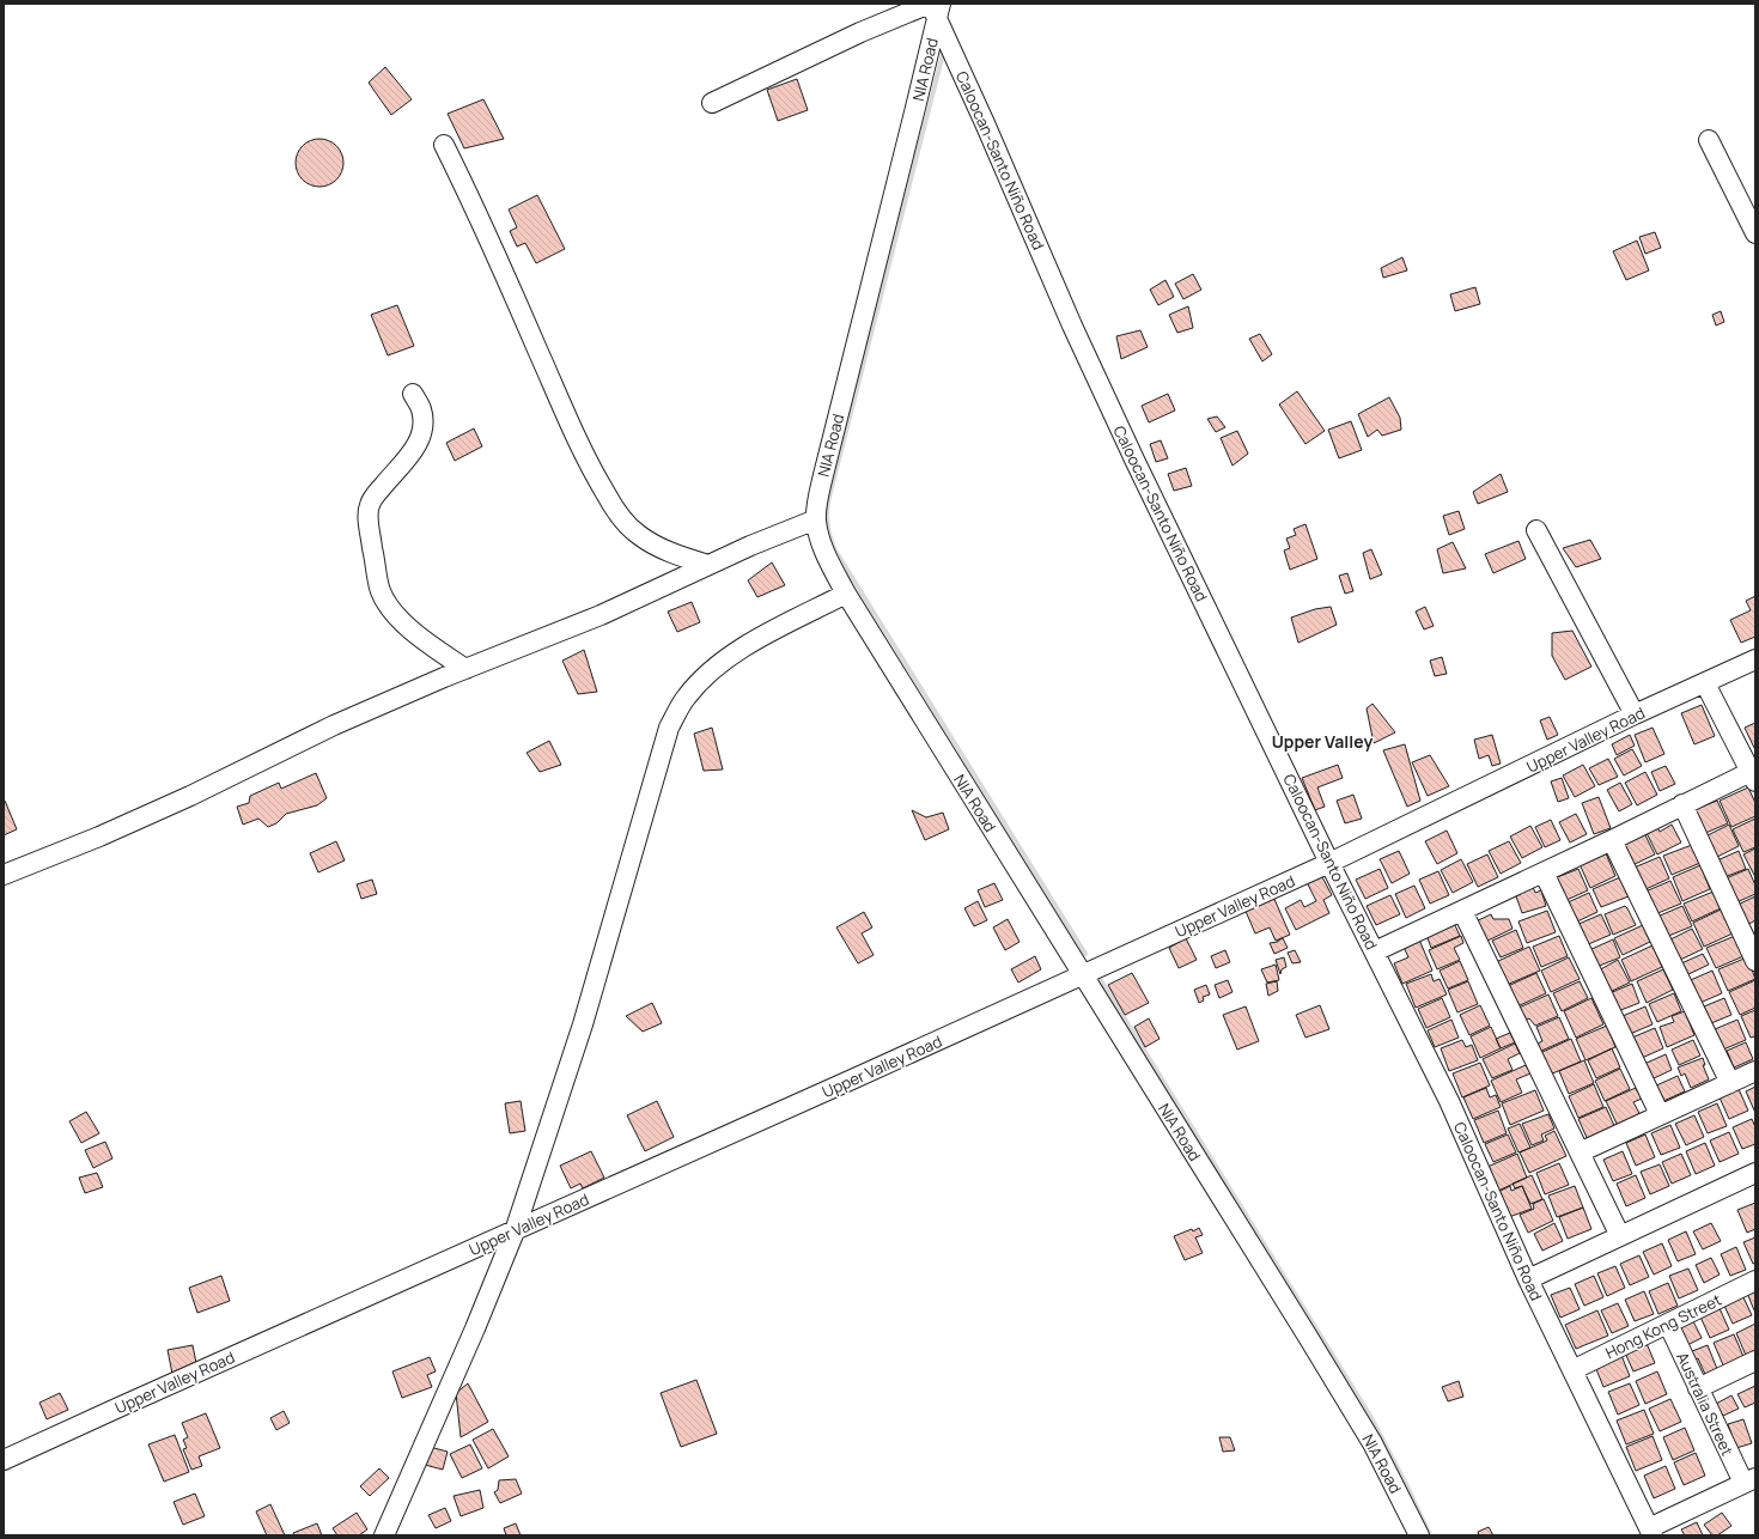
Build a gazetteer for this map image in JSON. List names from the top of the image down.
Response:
{
  "streets": {
    "street": [
      "NIA Road",
      "Caloocan-Santo Niño Road",
      "Upper Valley Road",
      "Hong Kong Street",
      "Australia Street"
    ]
  },
  "crossings": [
    ["NIA Road", "Caloocan-Santo Niño Road"],
    ["NIA Road", "Upper Valley Road"],
    ["Caloocan-Santo Niño Road", "Upper Valley Road"],
    ["Caloocan-Santo Niño Road", "Hong Kong Street"],
    ["Hong Kong Street", "Australia Street"]
  ],
  "districts": ["Upper Valley"]
}
